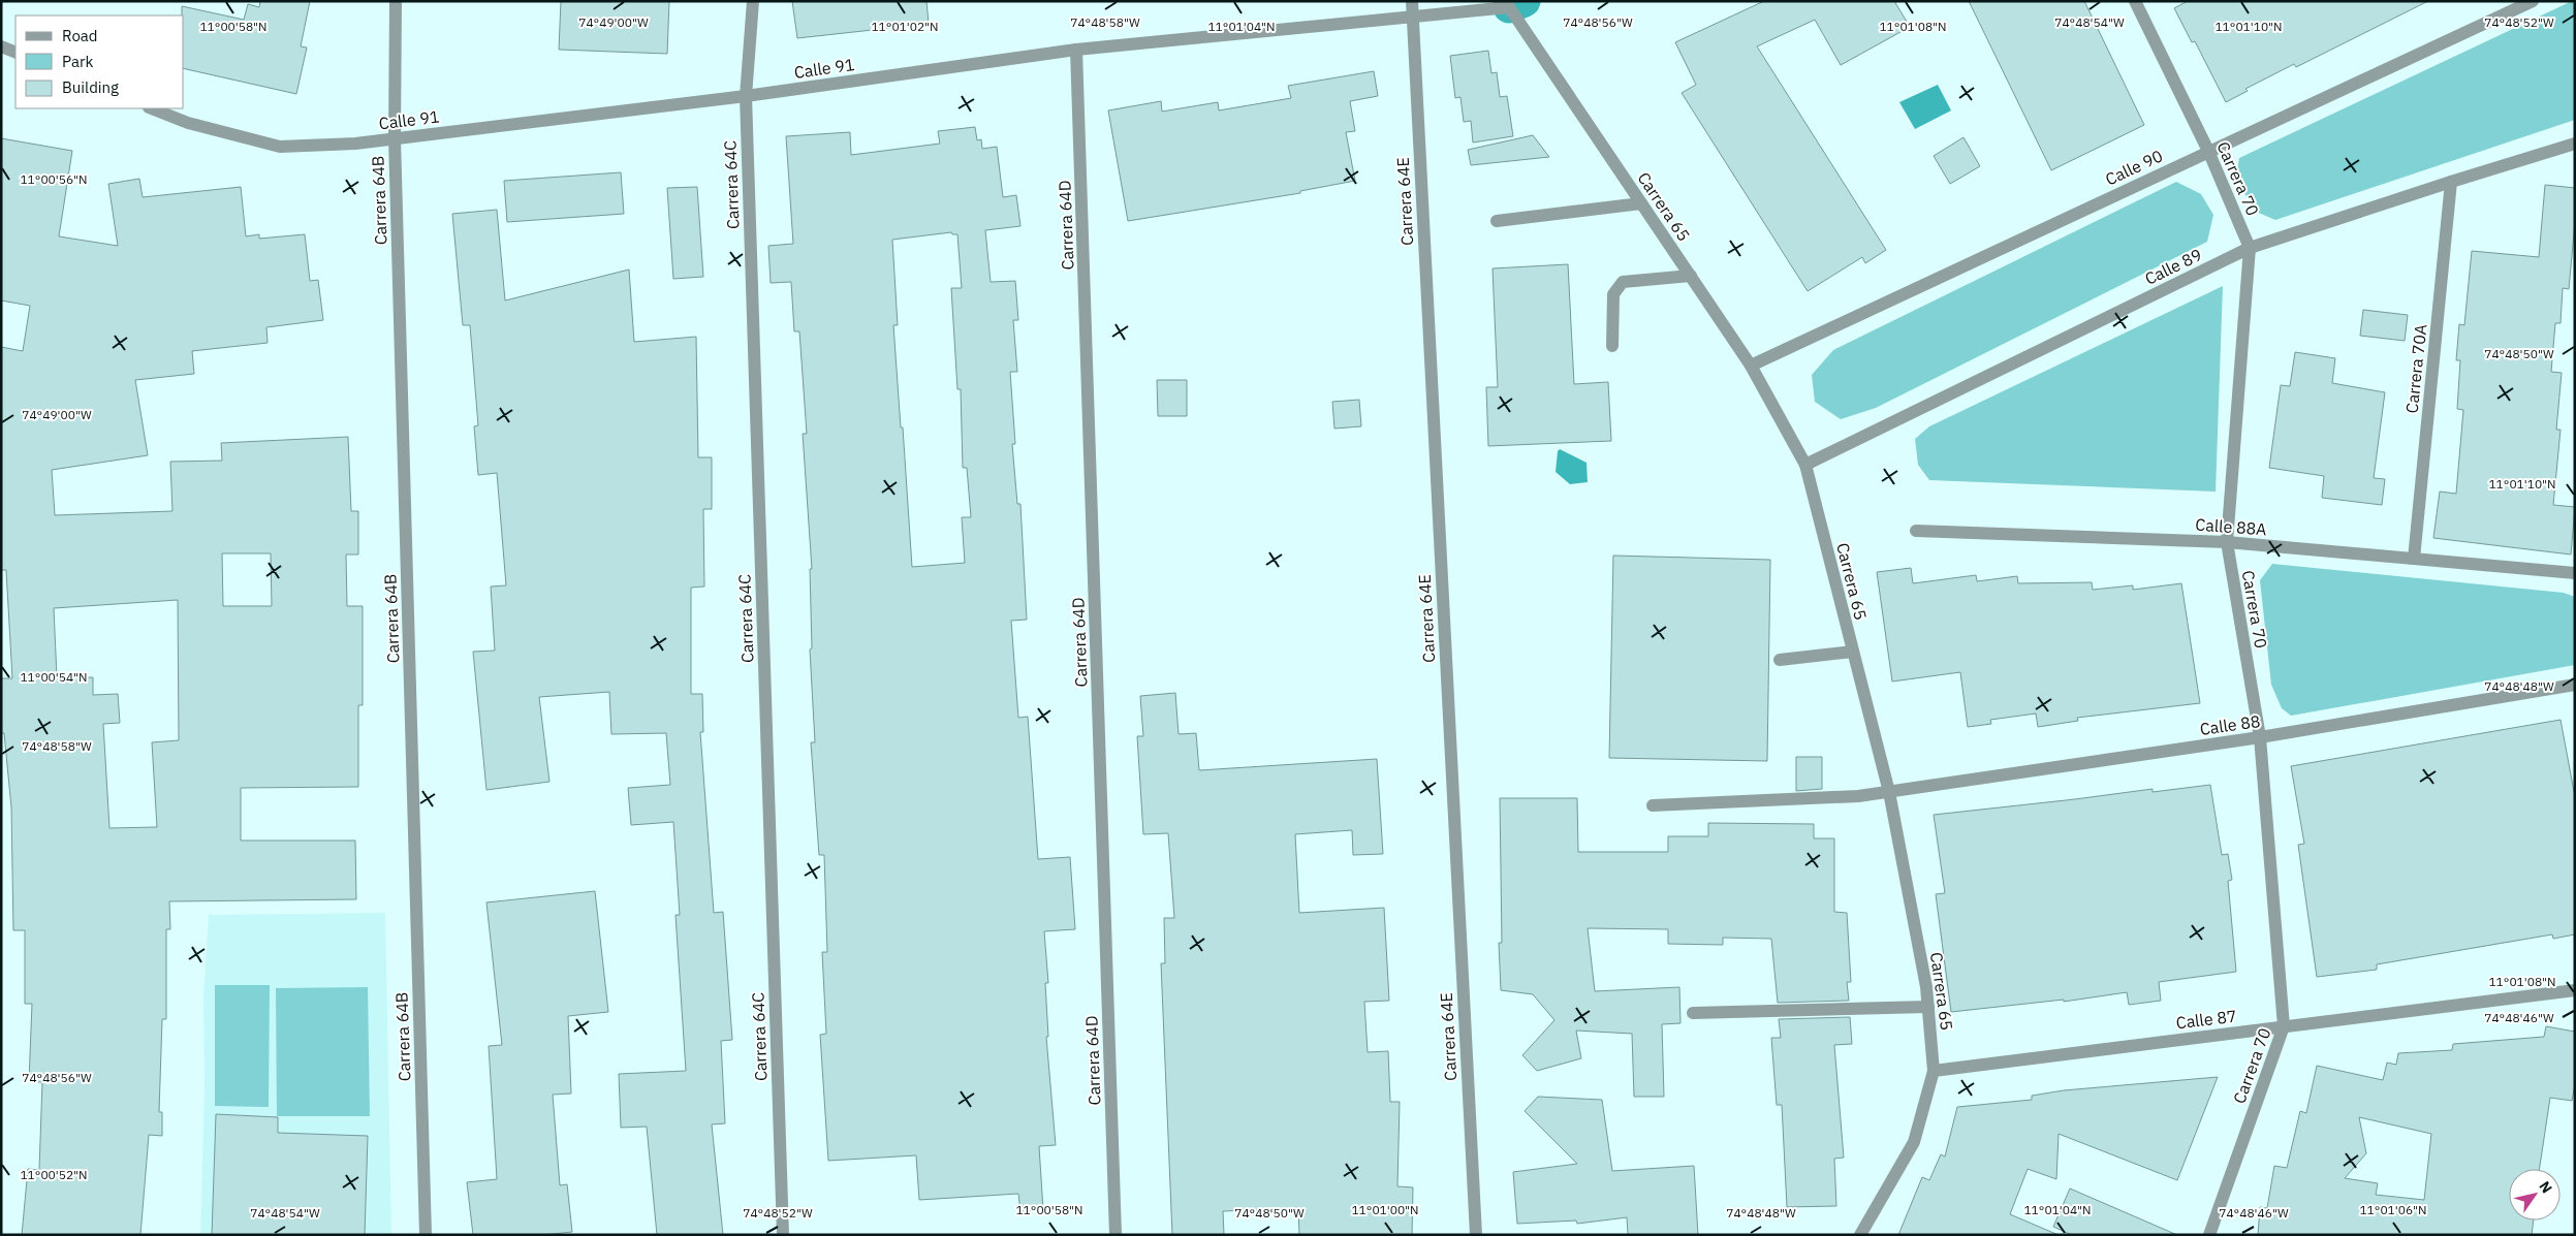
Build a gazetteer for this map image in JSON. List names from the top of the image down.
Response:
{
  "streets": {
    "street": [
      "Calle 91",
      "Calle 90",
      "Carrera 70",
      "Carrera 64C",
      "Carrera 64B",
      "Carrera 64E",
      "Carrera 65",
      "Carrera 64D",
      "Calle 89",
      "Carrera 70A",
      "Calle 88A",
      "Calle 88",
      "Calle 87"
    ]
  },
  "crossings": [
    ["Calle 91", "Carrera 64C"],
    ["Calle 91", "Carrera 64B"],
    ["Calle 91", "Carrera 64E"],
    ["Calle 91", "Carrera 65"],
    ["Calle 91", "Carrera 64D"],
    ["Calle 90", "Carrera 70"],
    ["Calle 90", "Carrera 65"],
    ["Carrera 70", "Calle 89"],
    ["Carrera 70", "Calle 88A"],
    ["Carrera 70", "Calle 88"],
    ["Carrera 70", "Calle 87"],
    ["Carrera 65", "Calle 89"],
    ["Carrera 65", "Calle 88"],
    ["Carrera 65", "Calle 87"],
    ["Calle 89", "Carrera 70A"],
    ["Carrera 70A", "Calle 88A"]
  ],
  "legend": ["Road", "Park", "Building"],
  "north": "top right",
  "coordinates": [
    "74°48'52\"W",
    "74°49'00\"W",
    "74°48'58\"W",
    "74°48'56\"W",
    "74°48'54\"W",
    "11°00'58\"N",
    "11°01'02\"N",
    "11°01'04\"N",
    "11°01'08\"N",
    "11°01'10\"N",
    "11°00'56\"N",
    "74°48'50\"W",
    "11°00'54\"N",
    "74°48'48\"W",
    "74°48'46\"W",
    "11°00'52\"N",
    "11°01'00\"N",
    "11°01'06\"N"
  ]
}
